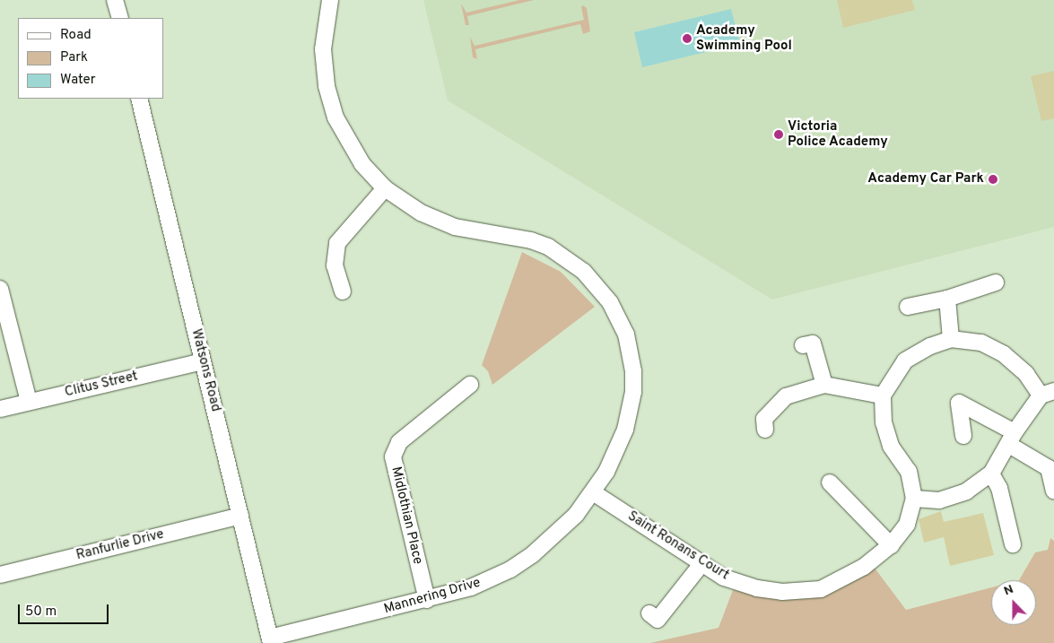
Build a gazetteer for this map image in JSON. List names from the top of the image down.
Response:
{
  "streets": {
    "street": [
      "Watsons Road",
      "Clitus Street",
      "Midlothian Place",
      "Ranfurlie Drive",
      "Saint Ronans Court",
      "Mannering Drive"
    ]
  },
  "crossings": [
    ["Watsons Road", "Clitus Street"],
    ["Watsons Road", "Ranfurlie Drive"],
    ["Watsons Road", "Mannering Drive"],
    ["Midlothian Place", "Mannering Drive"],
    ["Saint Ronans Court", "Mannering Drive"]
  ],
  "places": ["Academy Swimming Pool", "Victoria Police Academy", "Academy Car Park"],
  "legend": ["Road", "Park", "Water"],
  "scale_bar": "50 m",
  "north": "top"
}
